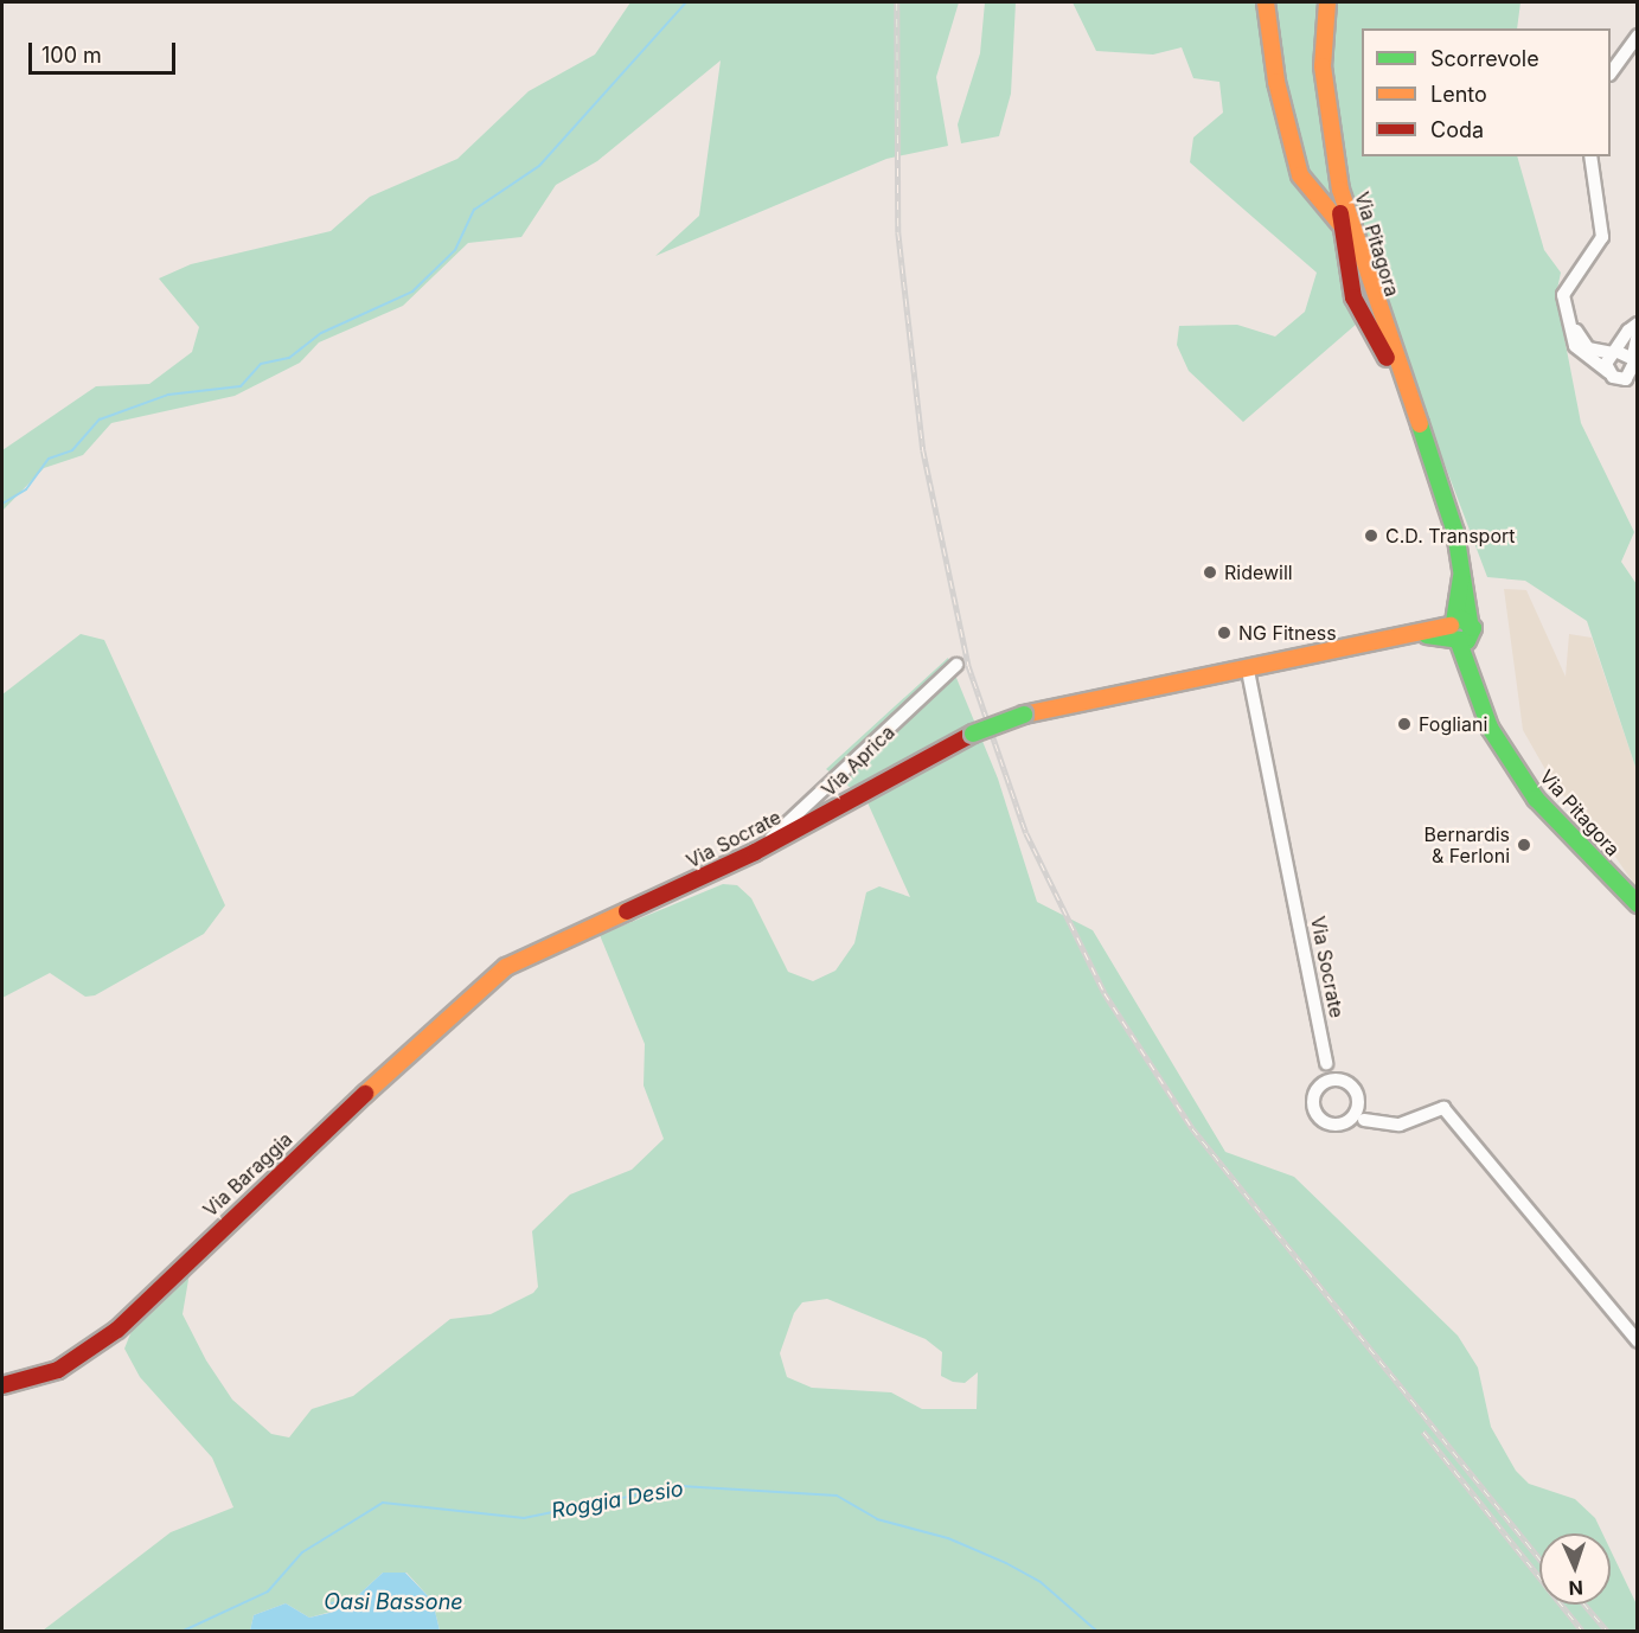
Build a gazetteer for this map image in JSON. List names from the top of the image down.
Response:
{
  "streets": {
    "street": [
      "Via Pitagora",
      "Via Aprica",
      "Via Socrate",
      "Via Baraggia"
    ]
  },
  "crossings": [
    ["Via Aprica", "Via Socrate"],
    ["Via Socrate", "Via Baraggia"]
  ],
  "water": ["Roggia Desio", "Oasi Bassone"],
  "places": [
    "C.D. Transport",
    "Ridewill",
    "NG Fitness",
    "Fogliani",
    "Bernardis & Ferloni"
  ],
  "legend": ["Scorrevole", "Lento", "Coda"],
  "scale_bar": "100 m",
  "north": "bottom"
}
